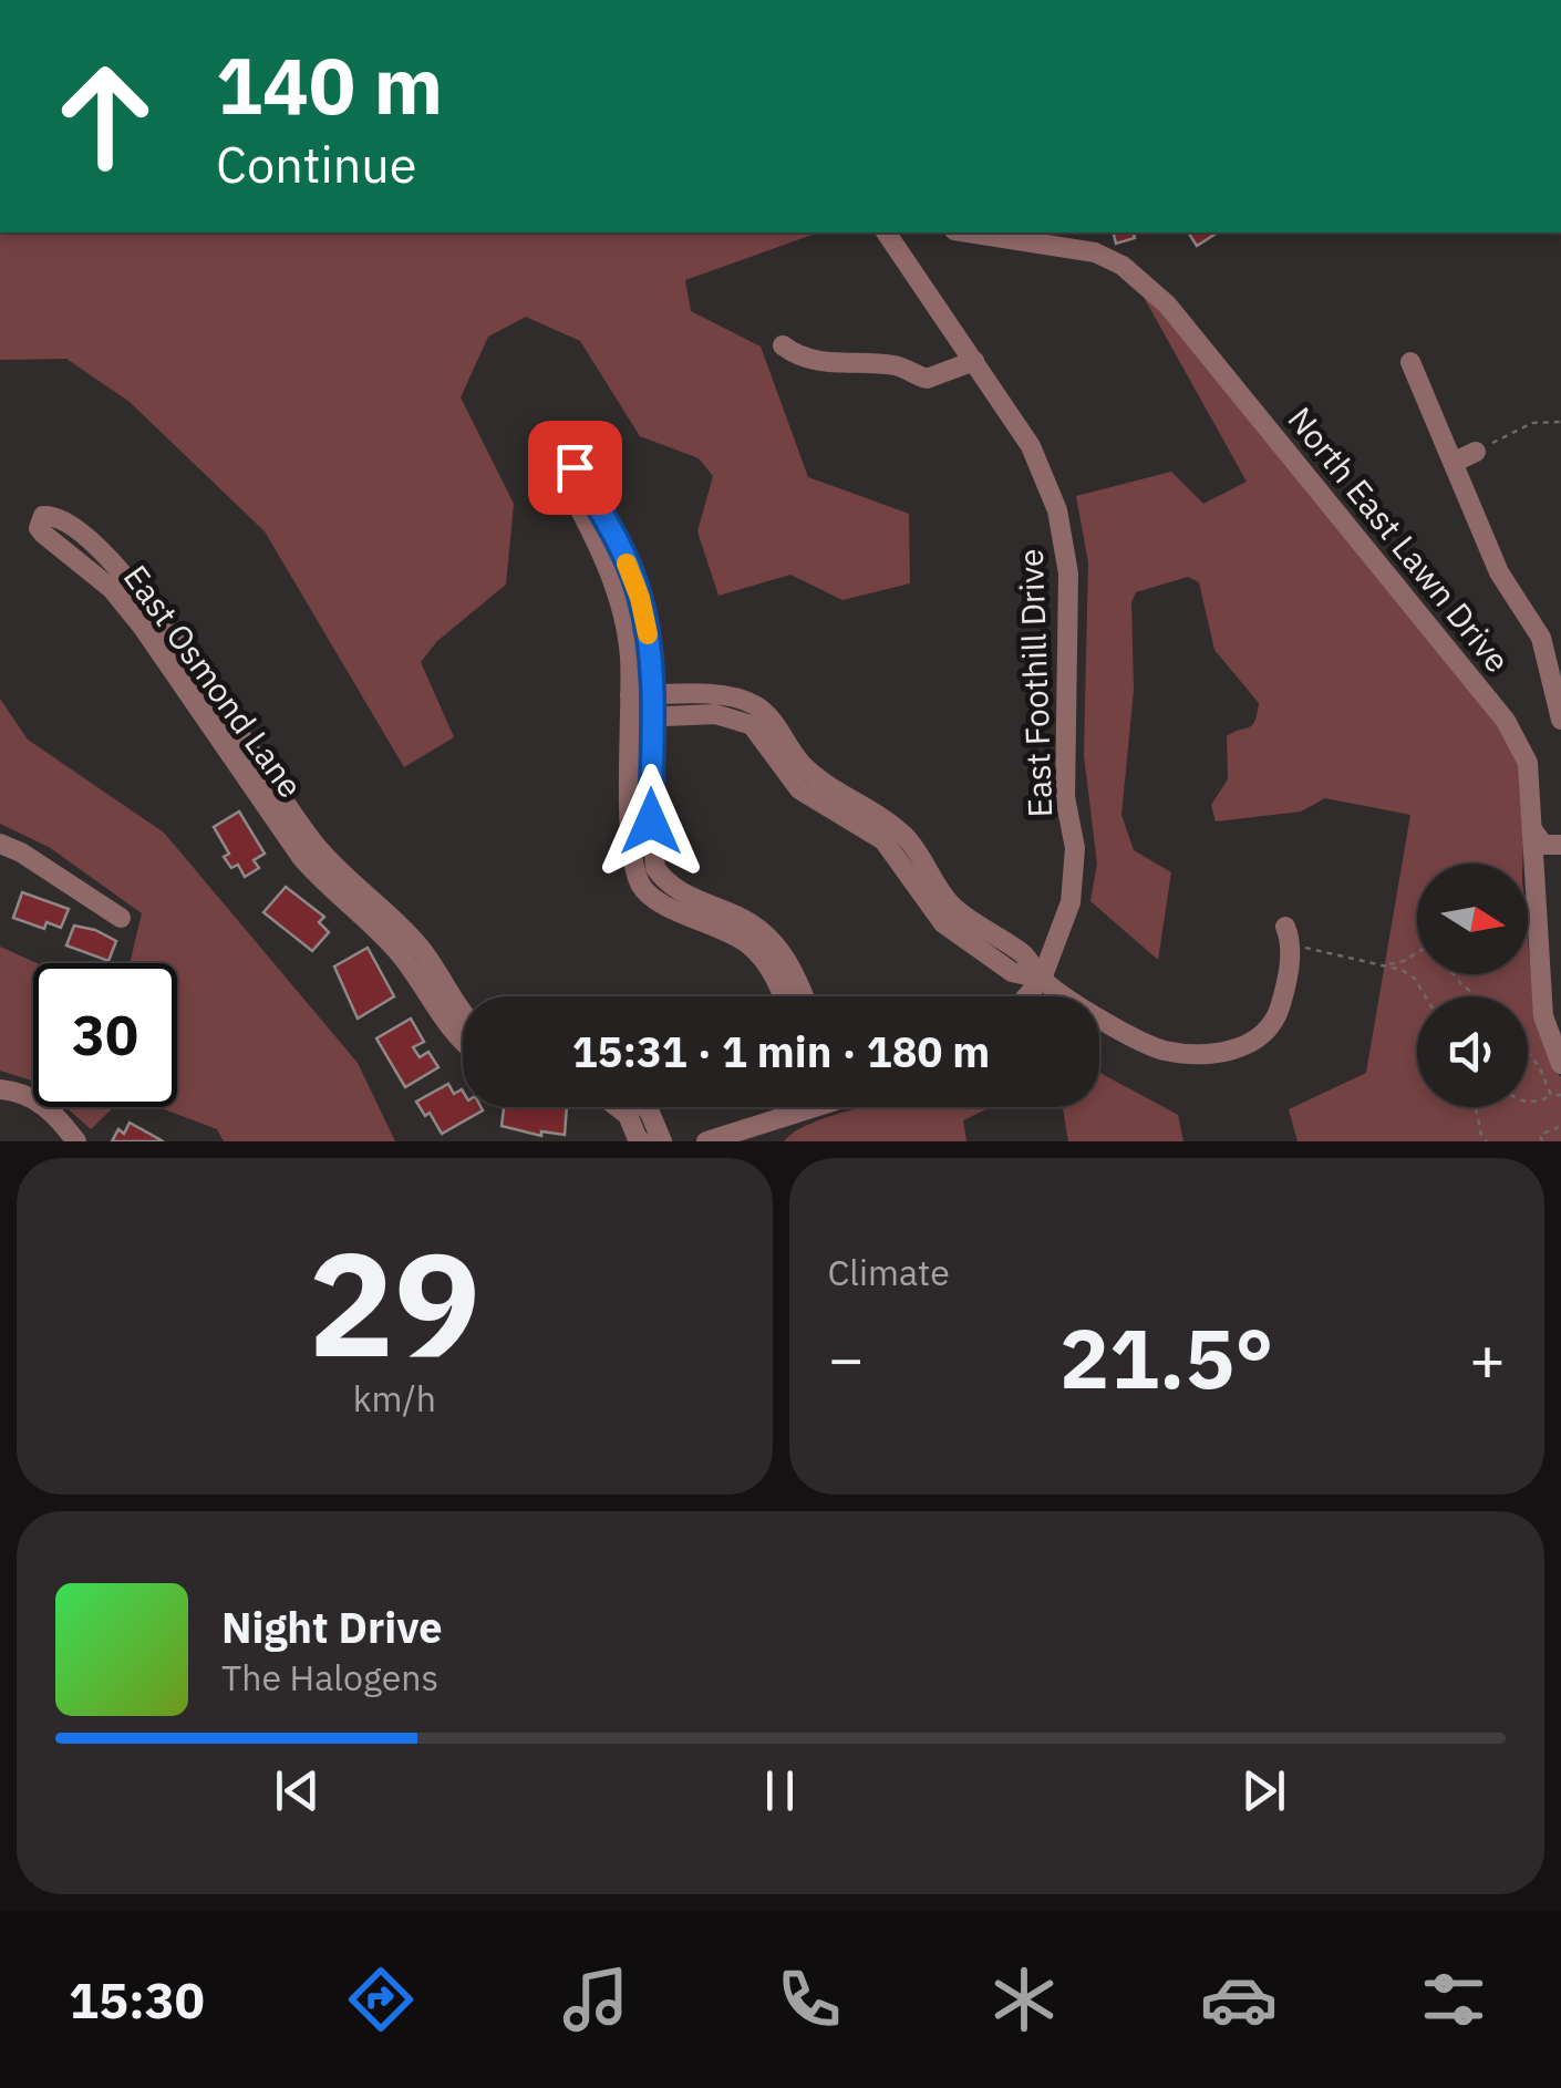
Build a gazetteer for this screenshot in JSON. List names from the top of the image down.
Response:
{
  "streets": {
    "street": ["North East Lawn Drive", "East Osmond Lane", "East Foothill Drive"]
  },
  "north": "right",
  "page": {
    "turn": ["140 m", "Continue"],
    "limit": "30",
    "trip": "15:31 · 1 min · 180 m",
    "tile": [
      ["29", "km/h"],
      "Climate"
    ],
    "heat": ["−", "21.5°", "+"],
    "song": ["Night Drive", "The Halogens"],
    "tabs": "15:30"
  }
}
